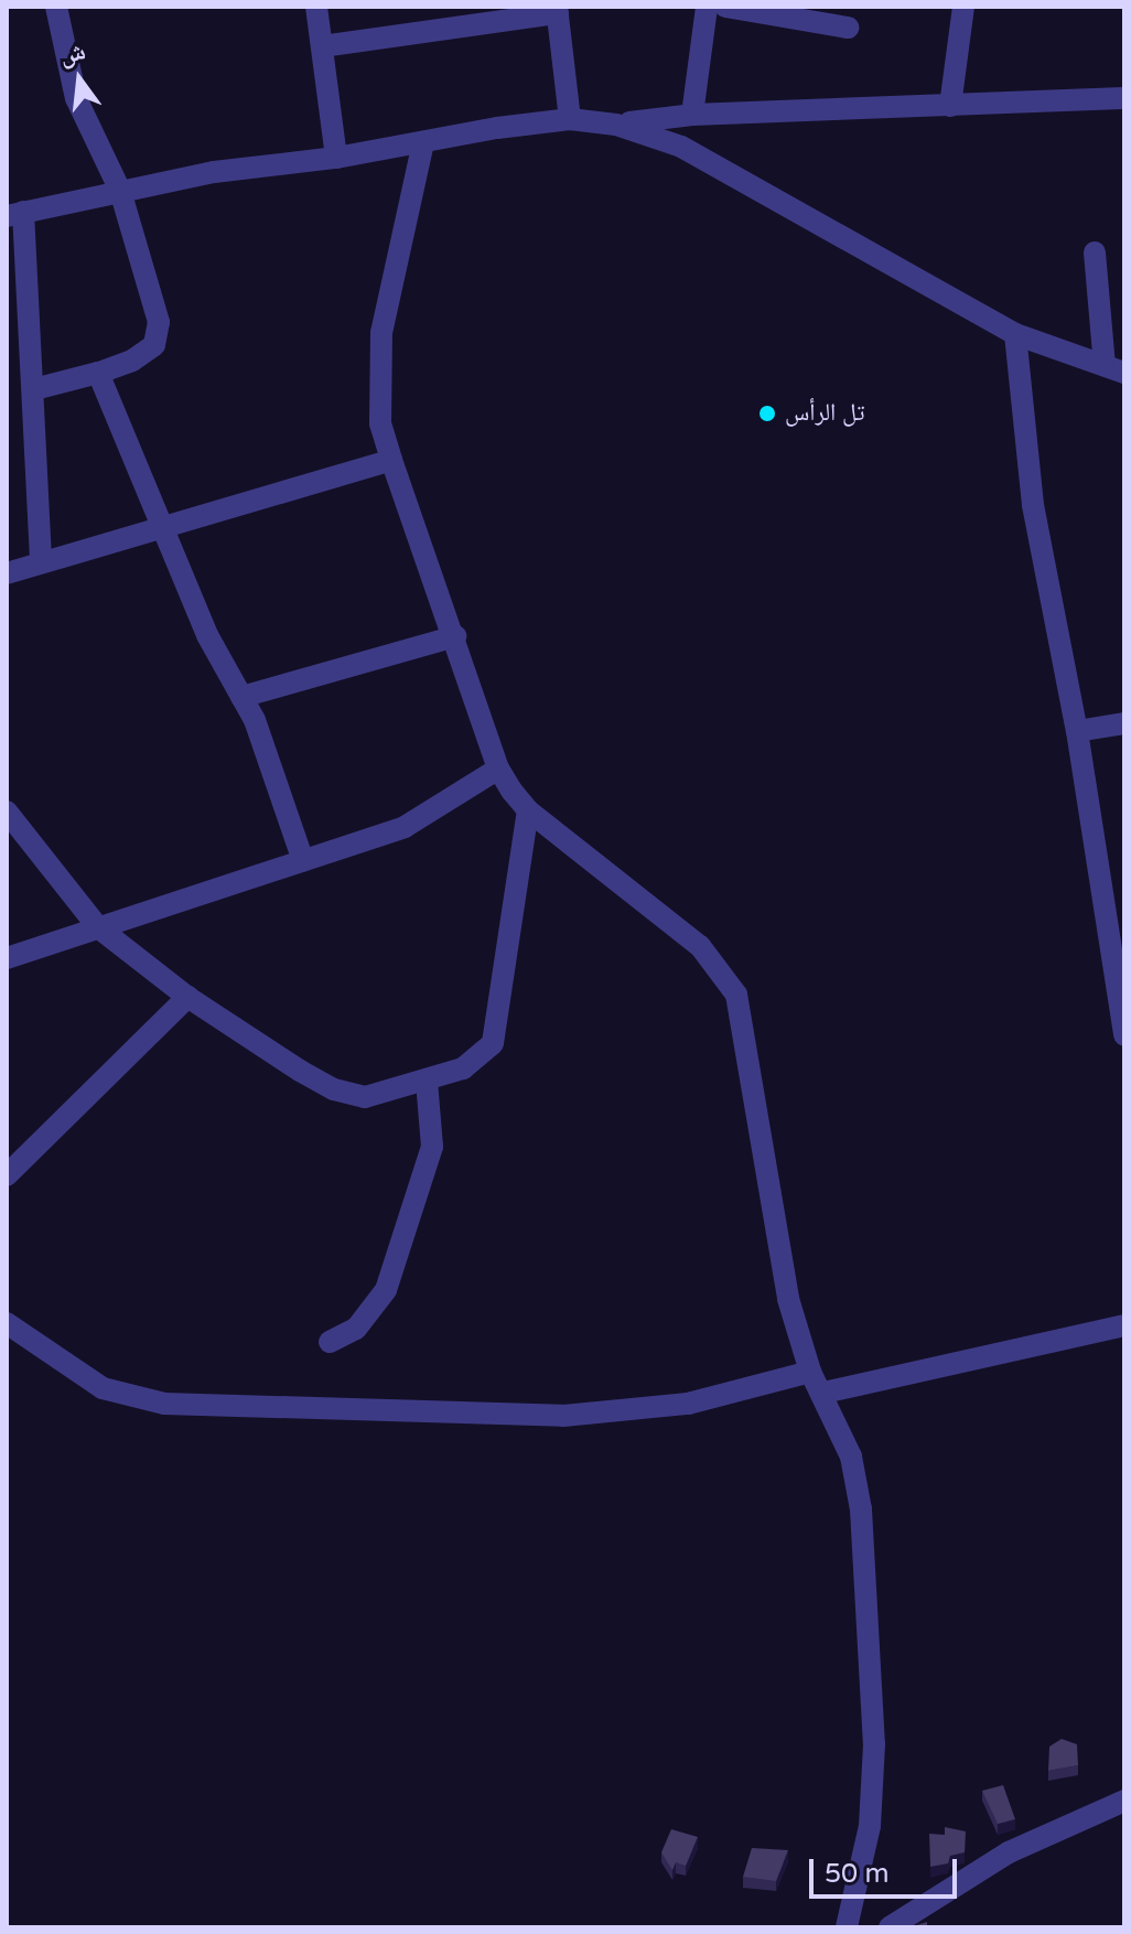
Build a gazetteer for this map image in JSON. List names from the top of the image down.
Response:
{
  "places": ["تل الرأس"],
  "scale_bar": "50 m",
  "north": "top"
}
